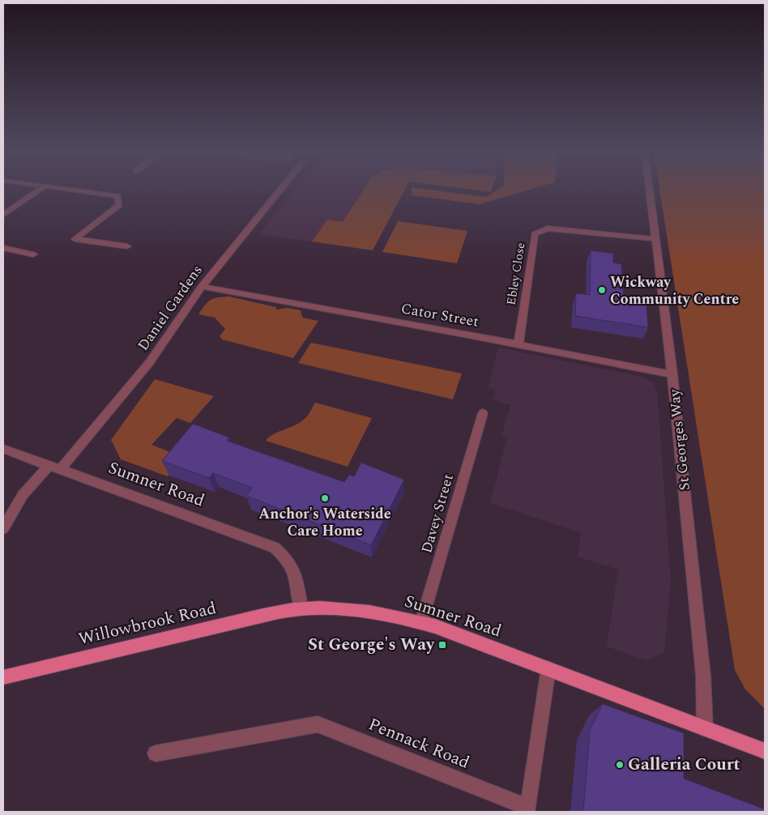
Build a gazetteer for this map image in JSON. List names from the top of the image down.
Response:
{
  "streets": {
    "main road": ["Sumner Road", "Willowbrook Road"],
    "street": [
      "Ebley Close",
      "Daniel Gardens",
      "Cator Street",
      "St Georges Way",
      "Davey Street",
      "Pennack Road"
    ]
  },
  "crossings": [
    ["Ebley Close", "Cator Street"],
    ["Ebley Close", "St Georges Way"],
    ["Daniel Gardens", "Cator Street"],
    ["Daniel Gardens", "Sumner Road"],
    ["Cator Street", "St Georges Way"],
    ["St Georges Way", "Sumner Road"],
    ["Sumner Road", "Davey Street"],
    ["Sumner Road", "Willowbrook Road"],
    ["Sumner Road", "Pennack Road"]
  ],
  "places": {
    "other": ["Wickway Community Centre", "Anchor's Waterside Care Home", "Galleria Court"],
    "transit": ["St George's Way"]
  }
}
